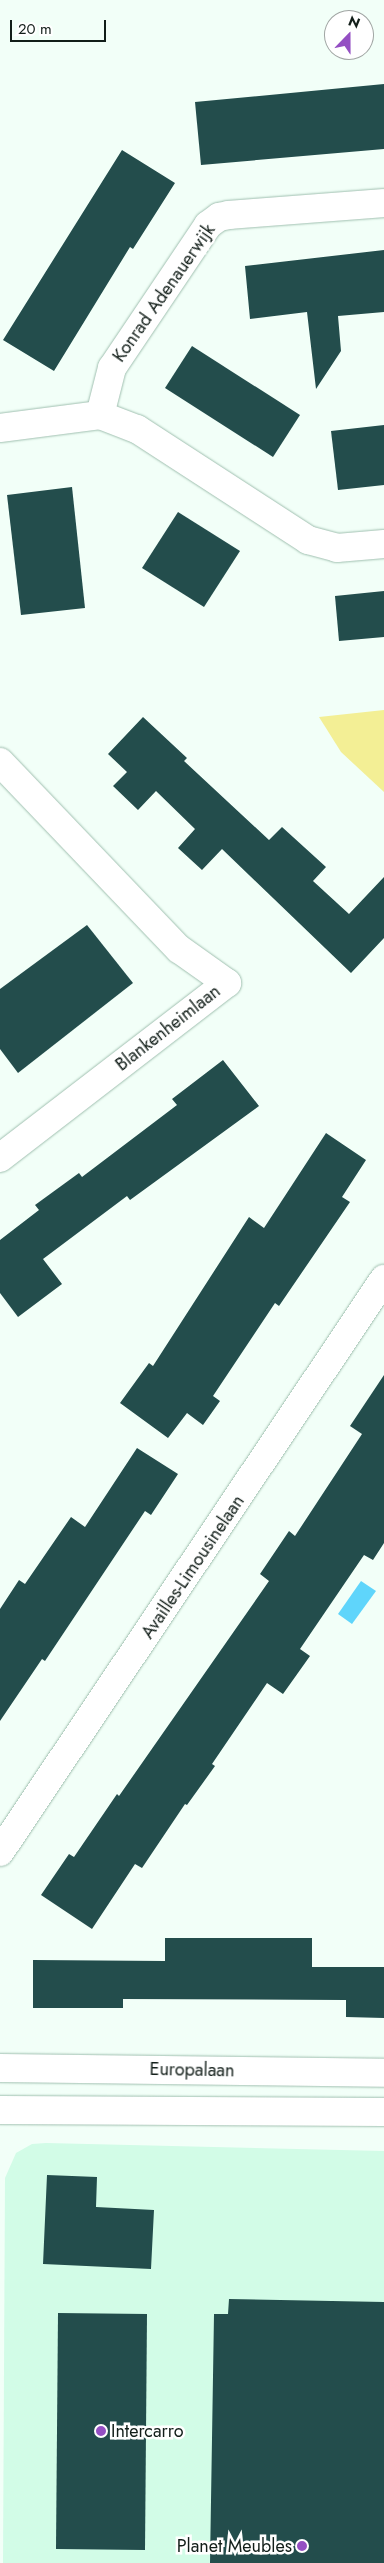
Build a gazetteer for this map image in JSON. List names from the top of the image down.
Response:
{
  "streets": {
    "street": [
      "Konrad Adenauerwijk",
      "Blankenheimlaan",
      "Availles-Limousinelaan",
      "Europalaan"
    ]
  },
  "places": ["Intercarro", "Planet Meubles"],
  "scale_bar": "20 m",
  "north": "top"
}
